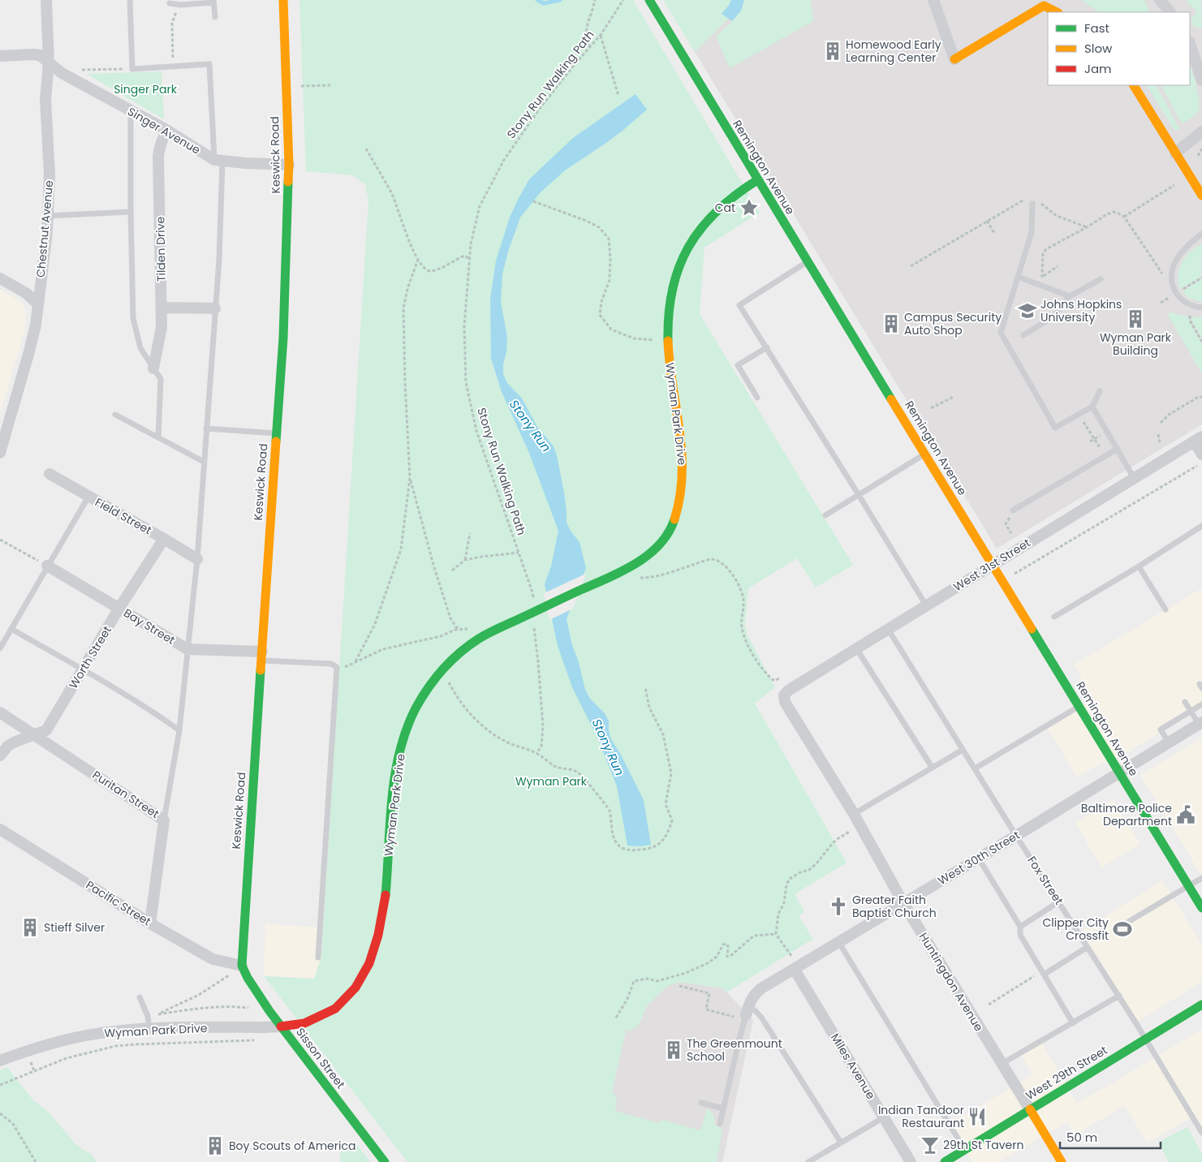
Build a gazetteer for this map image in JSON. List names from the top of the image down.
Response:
{
  "streets": {
    "street": [
      "Singer Avenue",
      "Keswick Road",
      "Remington Avenue",
      "Chestnut Avenue",
      "Tilden Drive",
      "Wyman Park Drive",
      "Field Street",
      "West 31st Street",
      "Bay Street",
      "Worth Street",
      "Puritan Street",
      "West 30th Street",
      "Pacific Street",
      "Huntingdon Avenue",
      "Sisson Street",
      "Miles Avenue",
      "West 29th Street"
    ],
    "lane": ["Fox Street"],
    "path": ["Stony Run Walking Path"]
  },
  "crossings": [
    ["Singer Avenue", "Keswick Road"],
    ["Singer Avenue", "Chestnut Avenue"],
    ["Singer Avenue", "Tilden Drive"],
    ["Keswick Road", "Bay Street"],
    ["Keswick Road", "Pacific Street"],
    ["Keswick Road", "Sisson Street"],
    ["Remington Avenue", "Wyman Park Drive"],
    ["Remington Avenue", "West 31st Street"],
    ["Remington Avenue", "West 30th Street"],
    ["Wyman Park Drive", "Sisson Street"],
    ["Field Street", "Worth Street"],
    ["West 31st Street", "Fox Street"],
    ["West 31st Street", "Huntingdon Avenue"],
    ["Bay Street", "Worth Street"],
    ["Worth Street", "Puritan Street"],
    ["Puritan Street", "Pacific Street"],
    ["West 30th Street", "Fox Street"],
    ["West 30th Street", "Huntingdon Avenue"],
    ["West 30th Street", "Miles Avenue"],
    ["Fox Street", "West 29th Street"],
    ["Pacific Street", "Sisson Street"],
    ["Huntingdon Avenue", "West 29th Street"]
  ],
  "water": ["Stony Run"],
  "parks": ["Singer Park", "Wyman Park"],
  "places": {
    "building": [
      "Homewood Early Learning Center",
      "Wyman Park Building",
      "Campus Security Auto Shop",
      "Stieff Silver",
      "The Greenmount School",
      "Boy Scouts of America"
    ],
    "place": ["Cat"],
    "school or university": ["Johns Hopkins University"],
    "public building": ["Baltimore Police Department"],
    "church": ["Greater Faith Baptist Church"],
    "sports": ["Clipper City Crossfit"],
    "restaurant": ["Indian Tandoor Restaurant"],
    "bar": ["29th St Tavern"]
  },
  "legend": ["Fast", "Slow", "Jam"],
  "scale_bar": "50 m"
}
